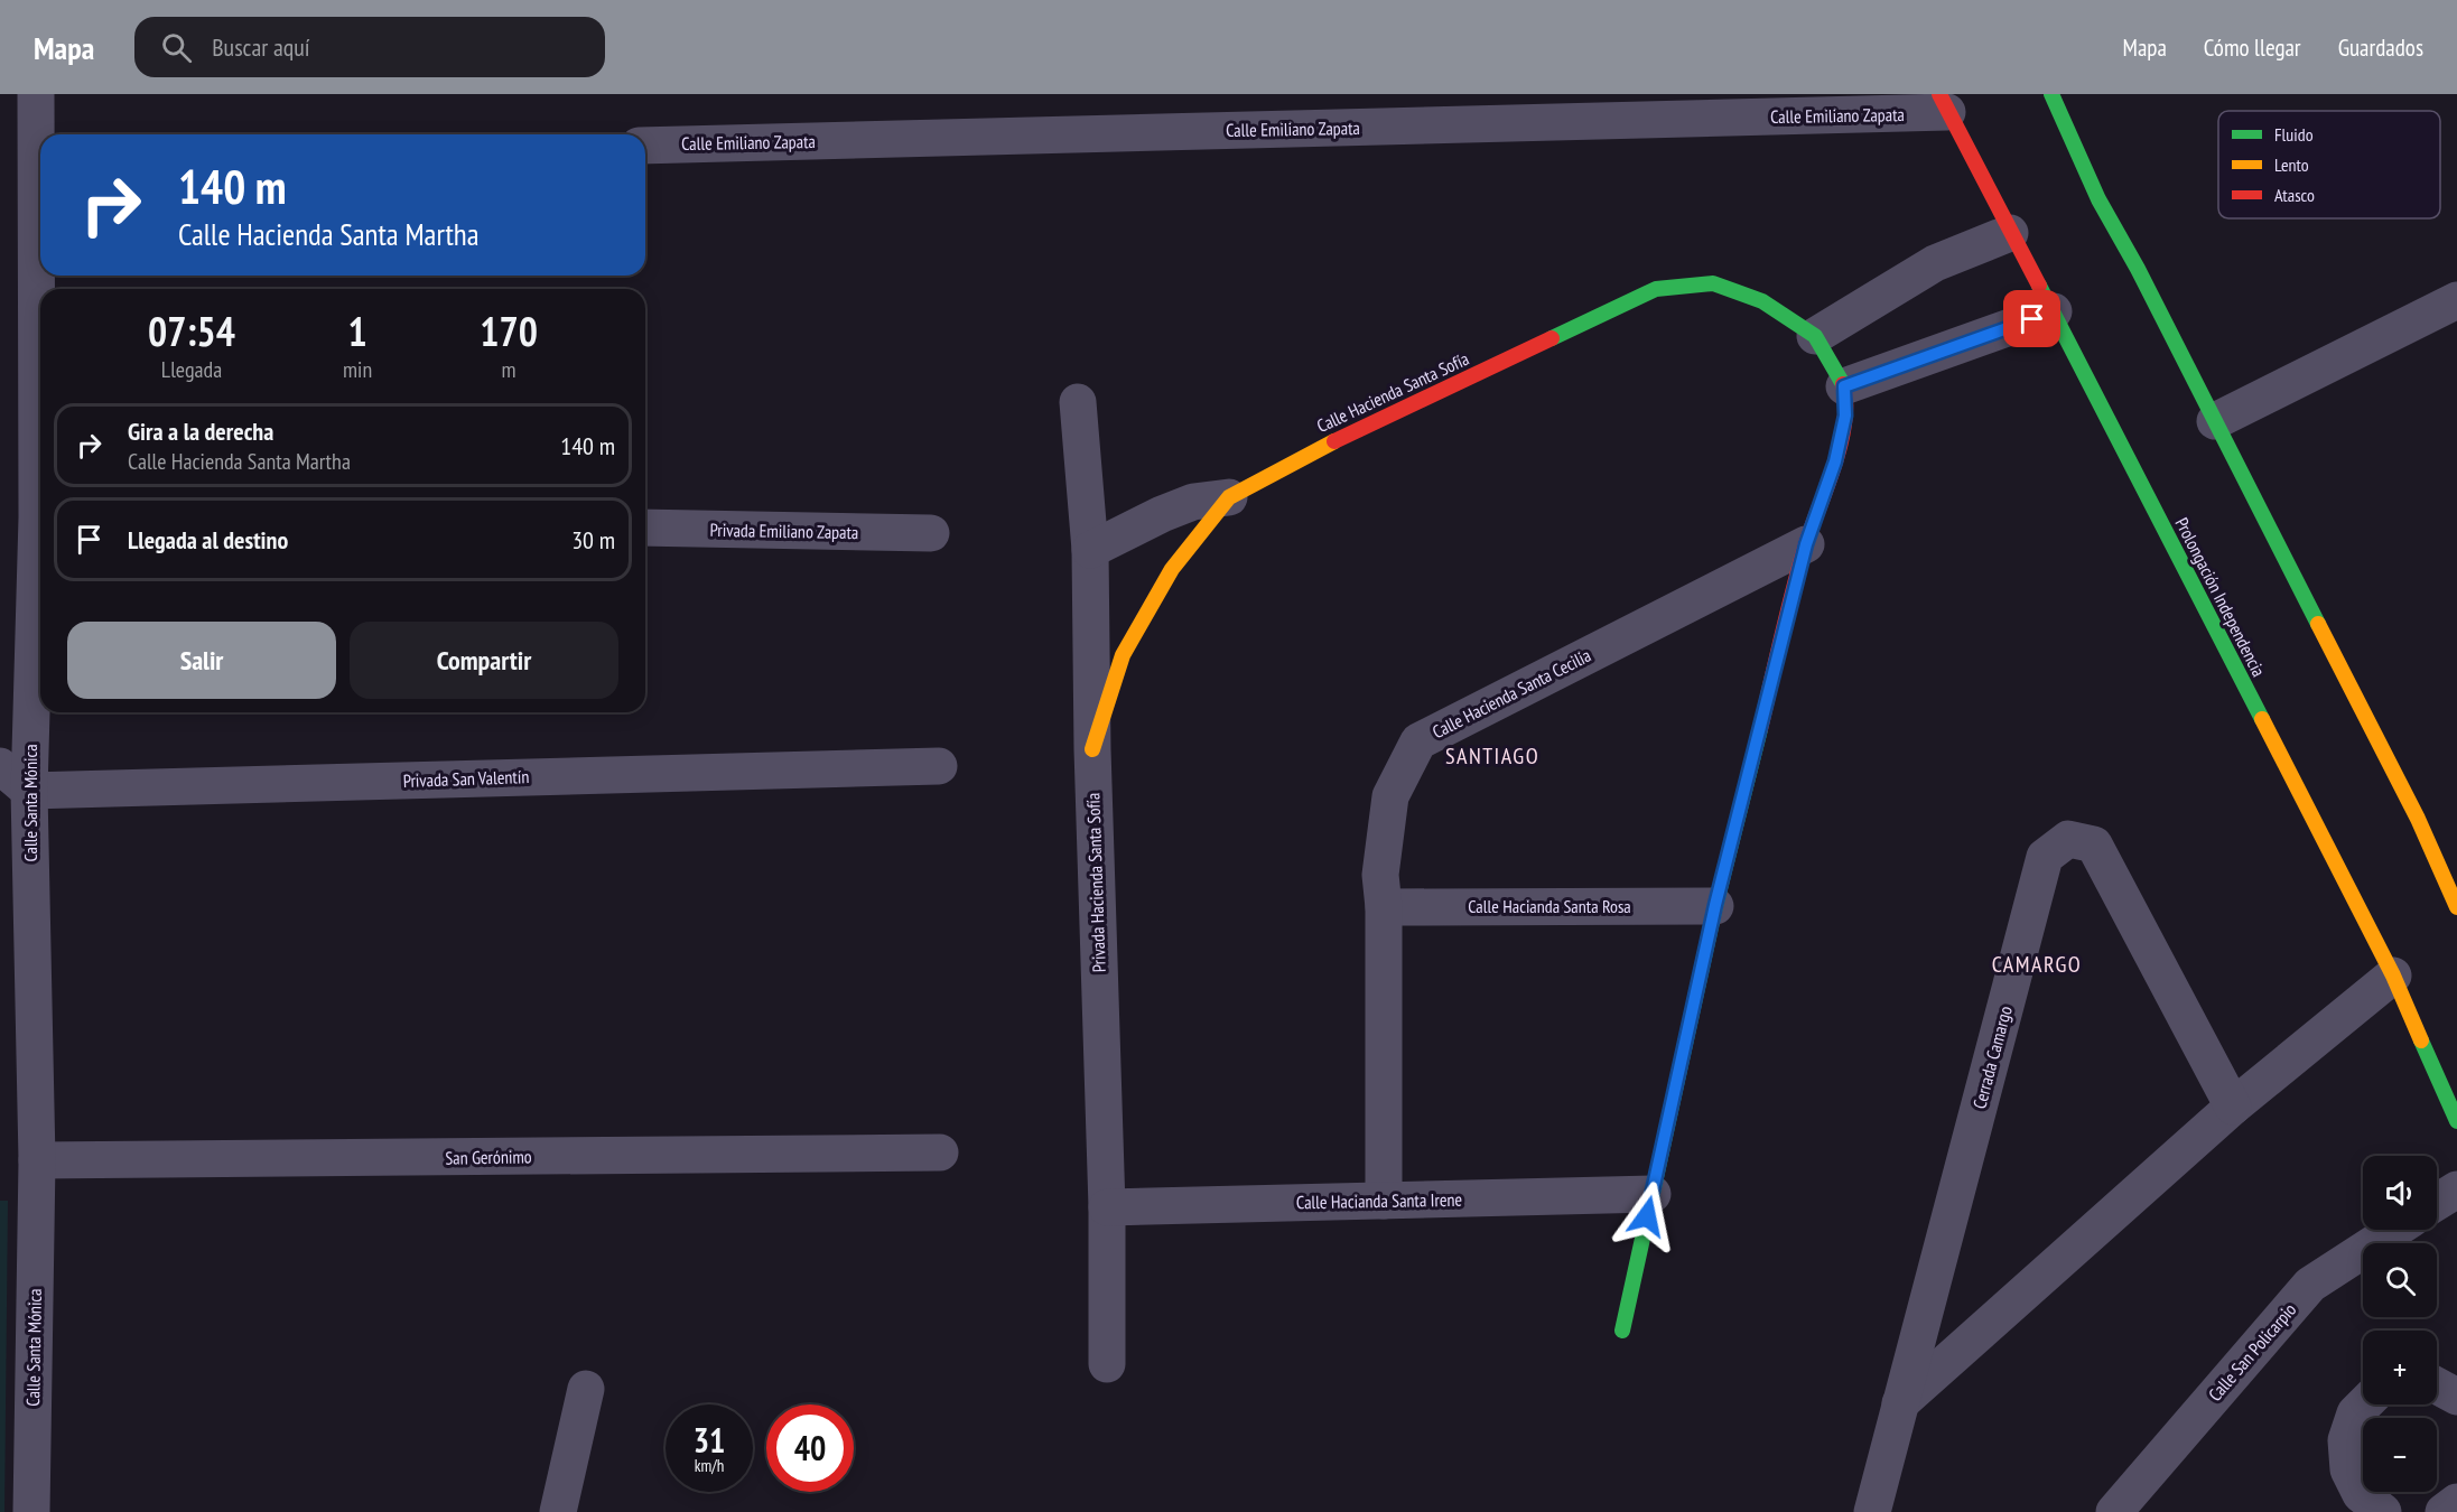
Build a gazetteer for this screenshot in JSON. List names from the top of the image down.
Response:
{
  "streets": {
    "street": [
      "Calle Emiliano Zapata",
      "Calle Hacienda Santa Sofía",
      "Privada Emiliano Zapata",
      "Prolongación Independencia",
      "Calle Hacienda Santa Cecilia",
      "Privada San Valentín",
      "Calle Santa Mónica",
      "Privada Hacienda Santa Sofía",
      "Calle Hacianda Santa Rosa",
      "Cerrada Camargo",
      "San Gerónimo",
      "Calle Hacianda Santa Irene",
      "Calle San Policarpio"
    ]
  },
  "crossings": [
    ["Calle Emiliano Zapata", "Prolongación Independencia"],
    ["Calle Hacienda Santa Sofía", "Privada Hacienda Santa Sofía"],
    ["Calle Hacienda Santa Cecilia", "Calle Hacianda Santa Rosa"],
    ["Calle Hacienda Santa Cecilia", "Calle Hacianda Santa Irene"],
    ["Privada San Valentín", "Calle Santa Mónica"],
    ["Calle Santa Mónica", "San Gerónimo"],
    ["Privada Hacienda Santa Sofía", "Calle Hacianda Santa Irene"]
  ],
  "districts": ["SANTIAGO", "CAMARGO"],
  "legend": ["Fluido", "Lento", "Atasco"],
  "page": {
    "header": "Mapa",
    "search": "Buscar aquí",
    "nav": ["Mapa", "Cómo llegar", "Guardados"],
    "turn": ["140 m", "Calle Hacienda Santa Martha"],
    "eta": [
      "07:54",
      "Llegada",
      "1",
      "min",
      "170",
      "m"
    ],
    "list": [
      {
        "name": "Gira a la derecha",
        "note": "Calle Hacienda Santa Martha",
        "value": "140 m"
      },
      {
        "name": "Llegada al destino",
        "value": "30 m"
      }
    ],
    "buttons": ["Salir", "Compartir"],
    "map_buttons": ["+", "−"],
    "speed": "31 km/h",
    "limit": "40"
  }
}
